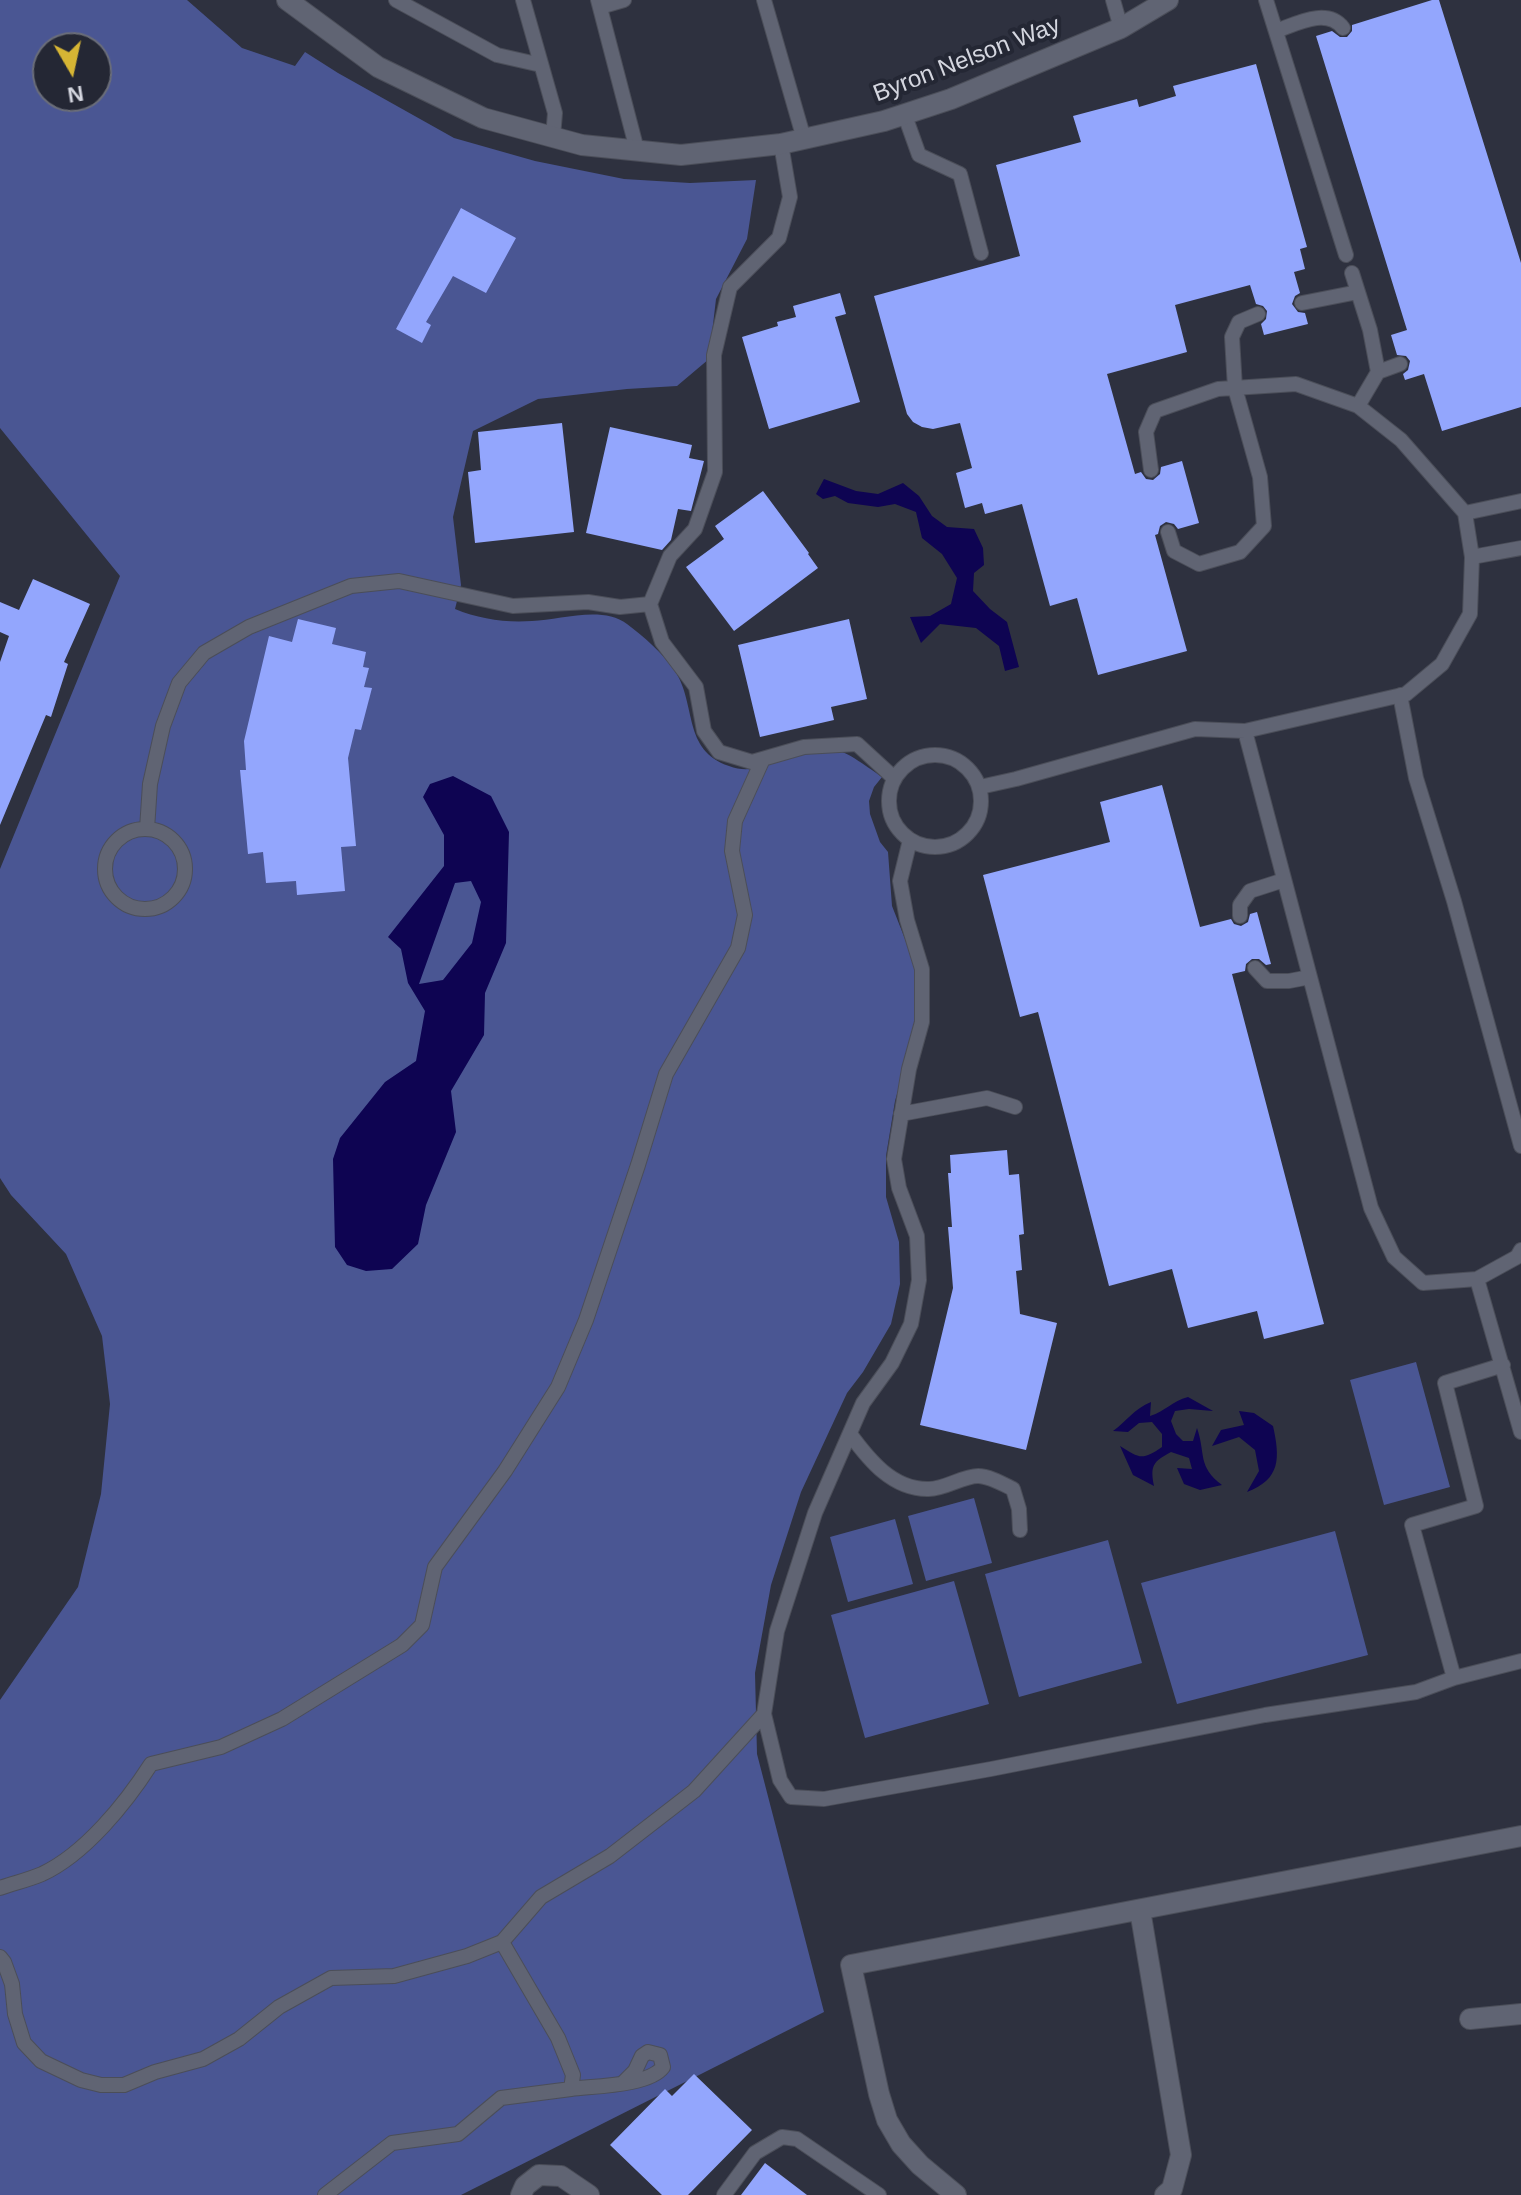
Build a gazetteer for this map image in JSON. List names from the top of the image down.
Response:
{
  "streets": {
    "street": ["Byron Nelson Way"]
  },
  "north": "bottom"
}
